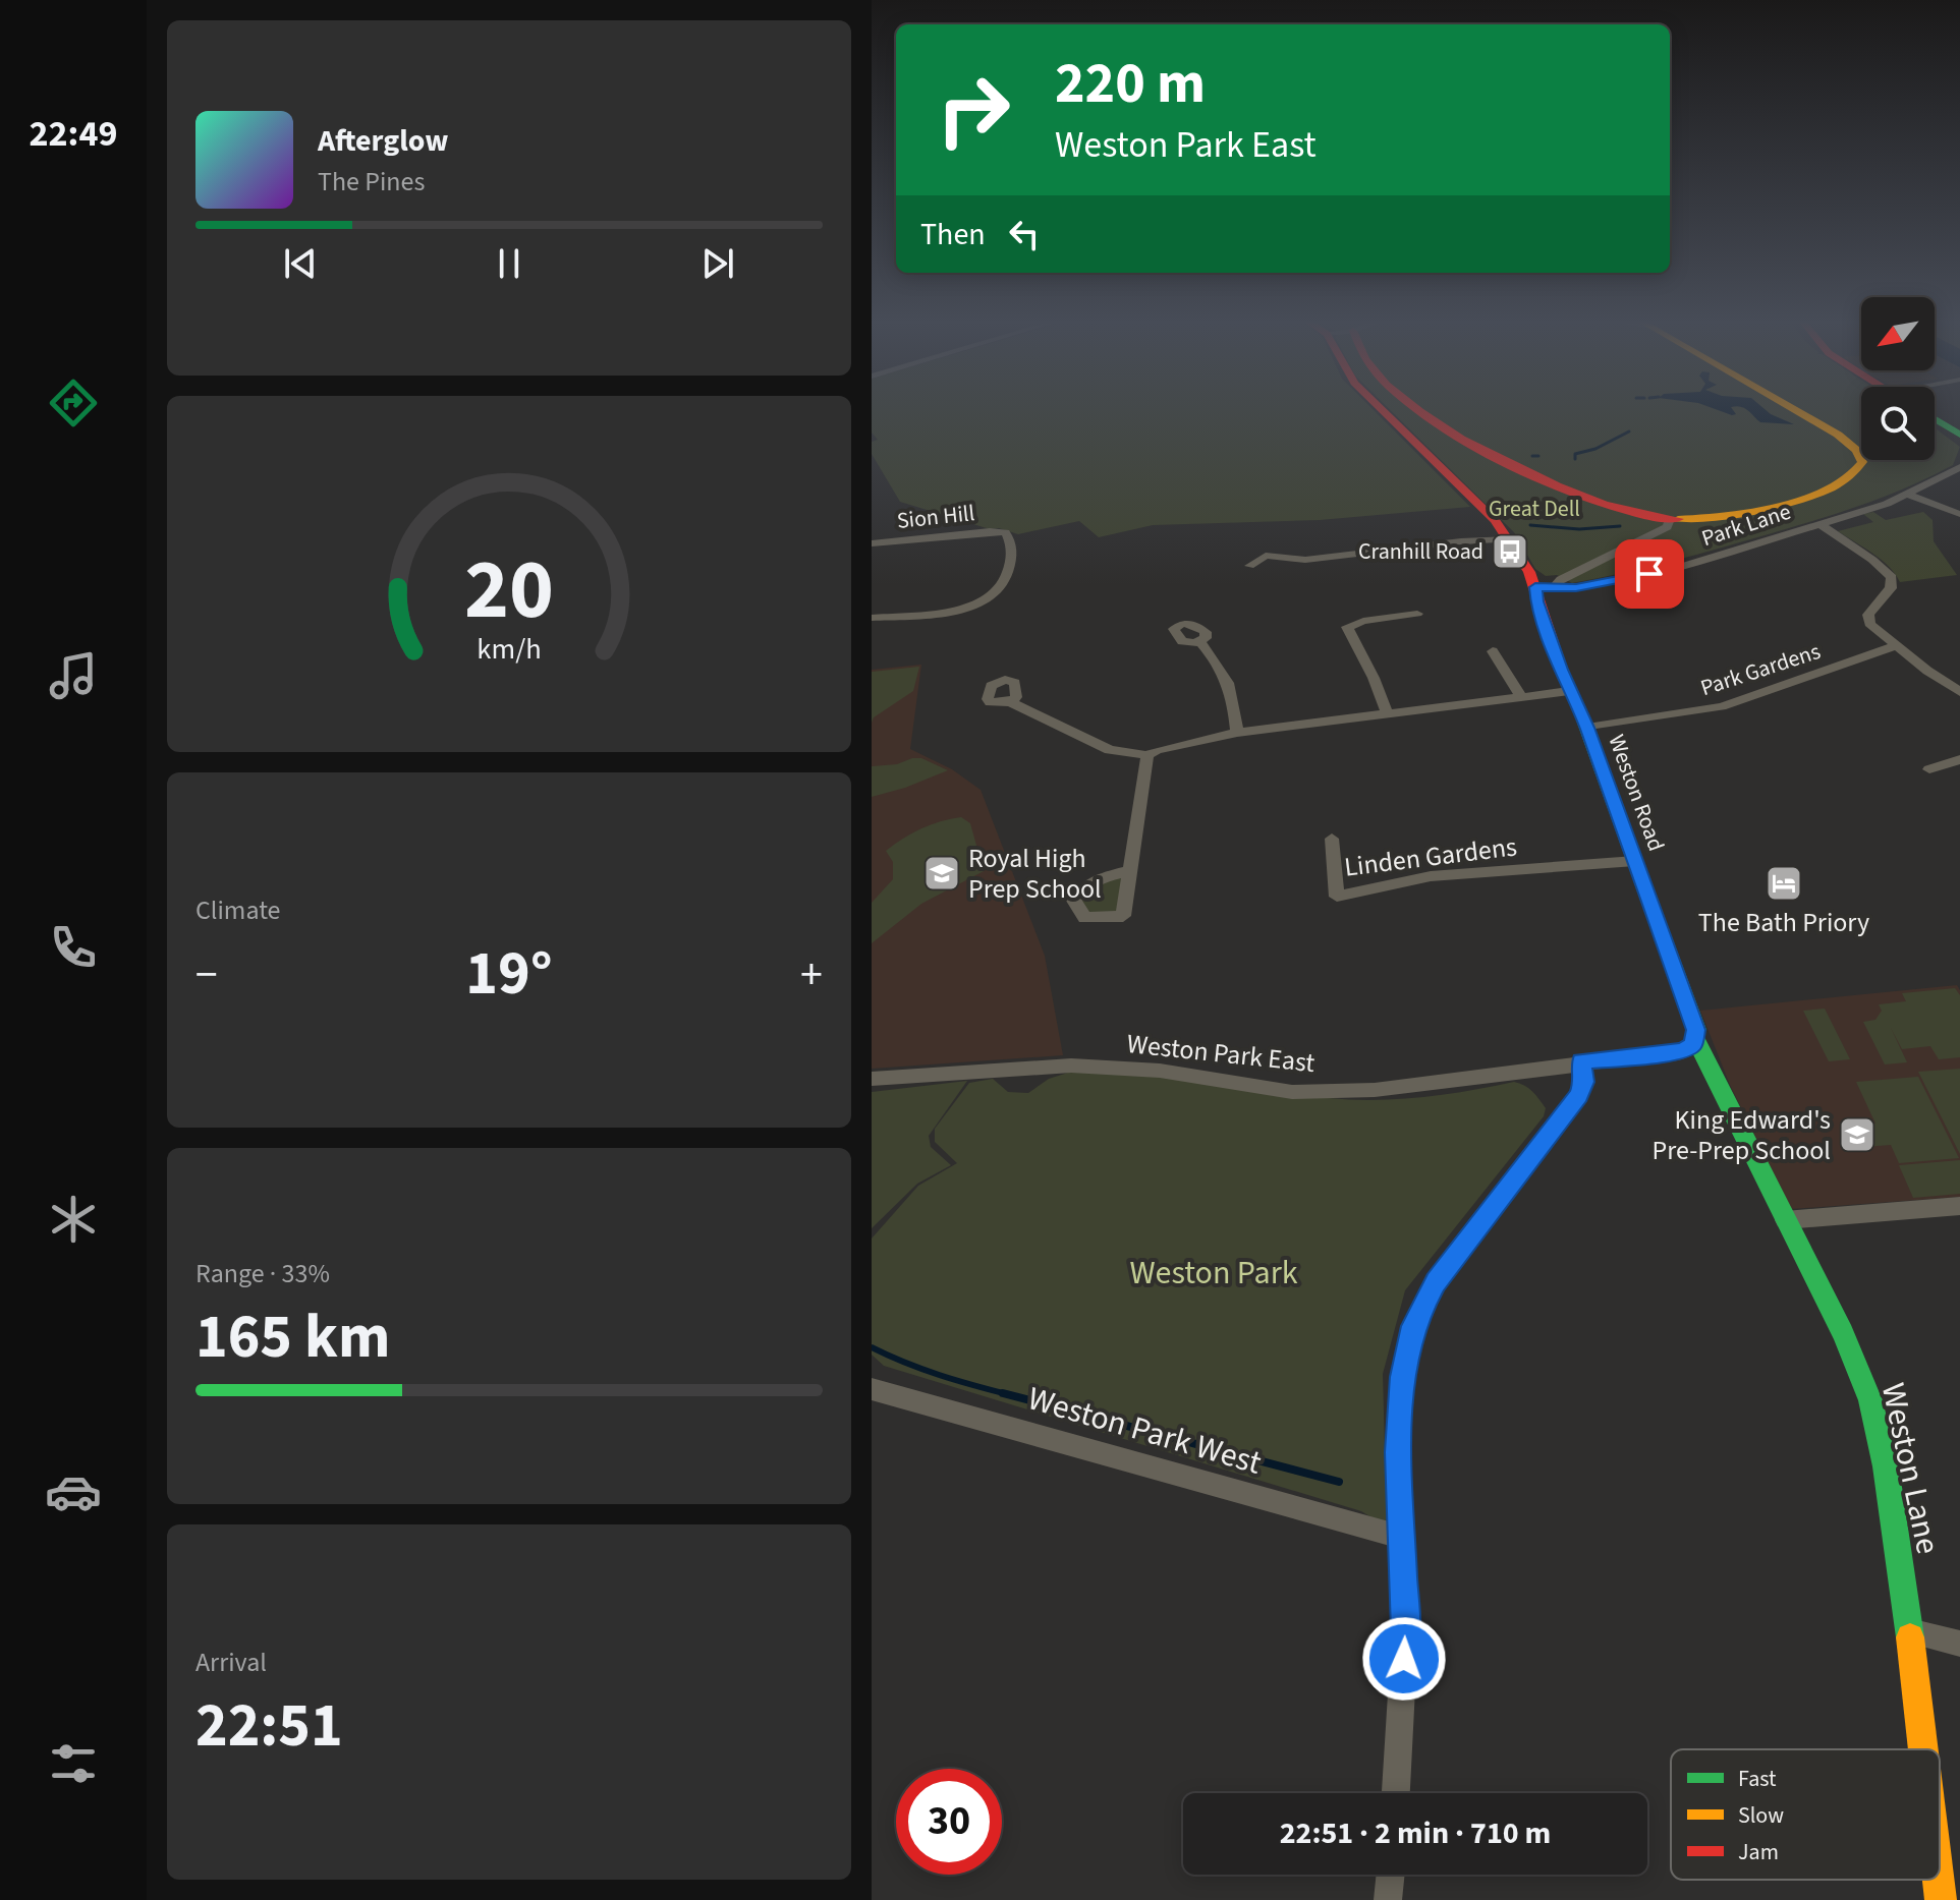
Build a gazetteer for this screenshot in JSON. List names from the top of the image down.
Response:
{
  "streets": {
    "street": [
      "Sion Hill",
      "Park Lane",
      "Park Gardens",
      "Weston Road",
      "Linden Gardens",
      "Weston Park East",
      "Weston Park West",
      "Weston Lane"
    ]
  },
  "crossings": [
    ["Park Lane", "Weston Road"],
    ["Park Gardens", "Weston Road"],
    ["Weston Road", "Linden Gardens"],
    ["Weston Road", "Weston Park East"],
    ["Weston Road", "Weston Lane"],
    ["Weston Park East", "Weston Lane"]
  ],
  "parks": ["Great Dell", "Weston Park"],
  "places": {
    "bus stop": ["Cranhill Road"],
    "school or university": ["Royal High Prep School", "King Edward's Pre-Prep School"],
    "hotel": ["The Bath Priory"]
  },
  "legend": ["Fast", "Slow", "Jam"],
  "north": "bottom left",
  "page": {
    "tabs": "22:49",
    "turn": ["220 m", "Weston Park East"],
    "song": ["Afterglow", "The Pines"],
    "then": "Then",
    "tile": [
      "Climate",
      ["Range · 33%", "165 km"],
      ["Arrival", "22:51"]
    ],
    "heat": ["−", "19°", "+"],
    "limit": "30",
    "trip": "22:51 · 2 min · 710 m",
    "gauge": ["20", "km/h"]
  }
}
